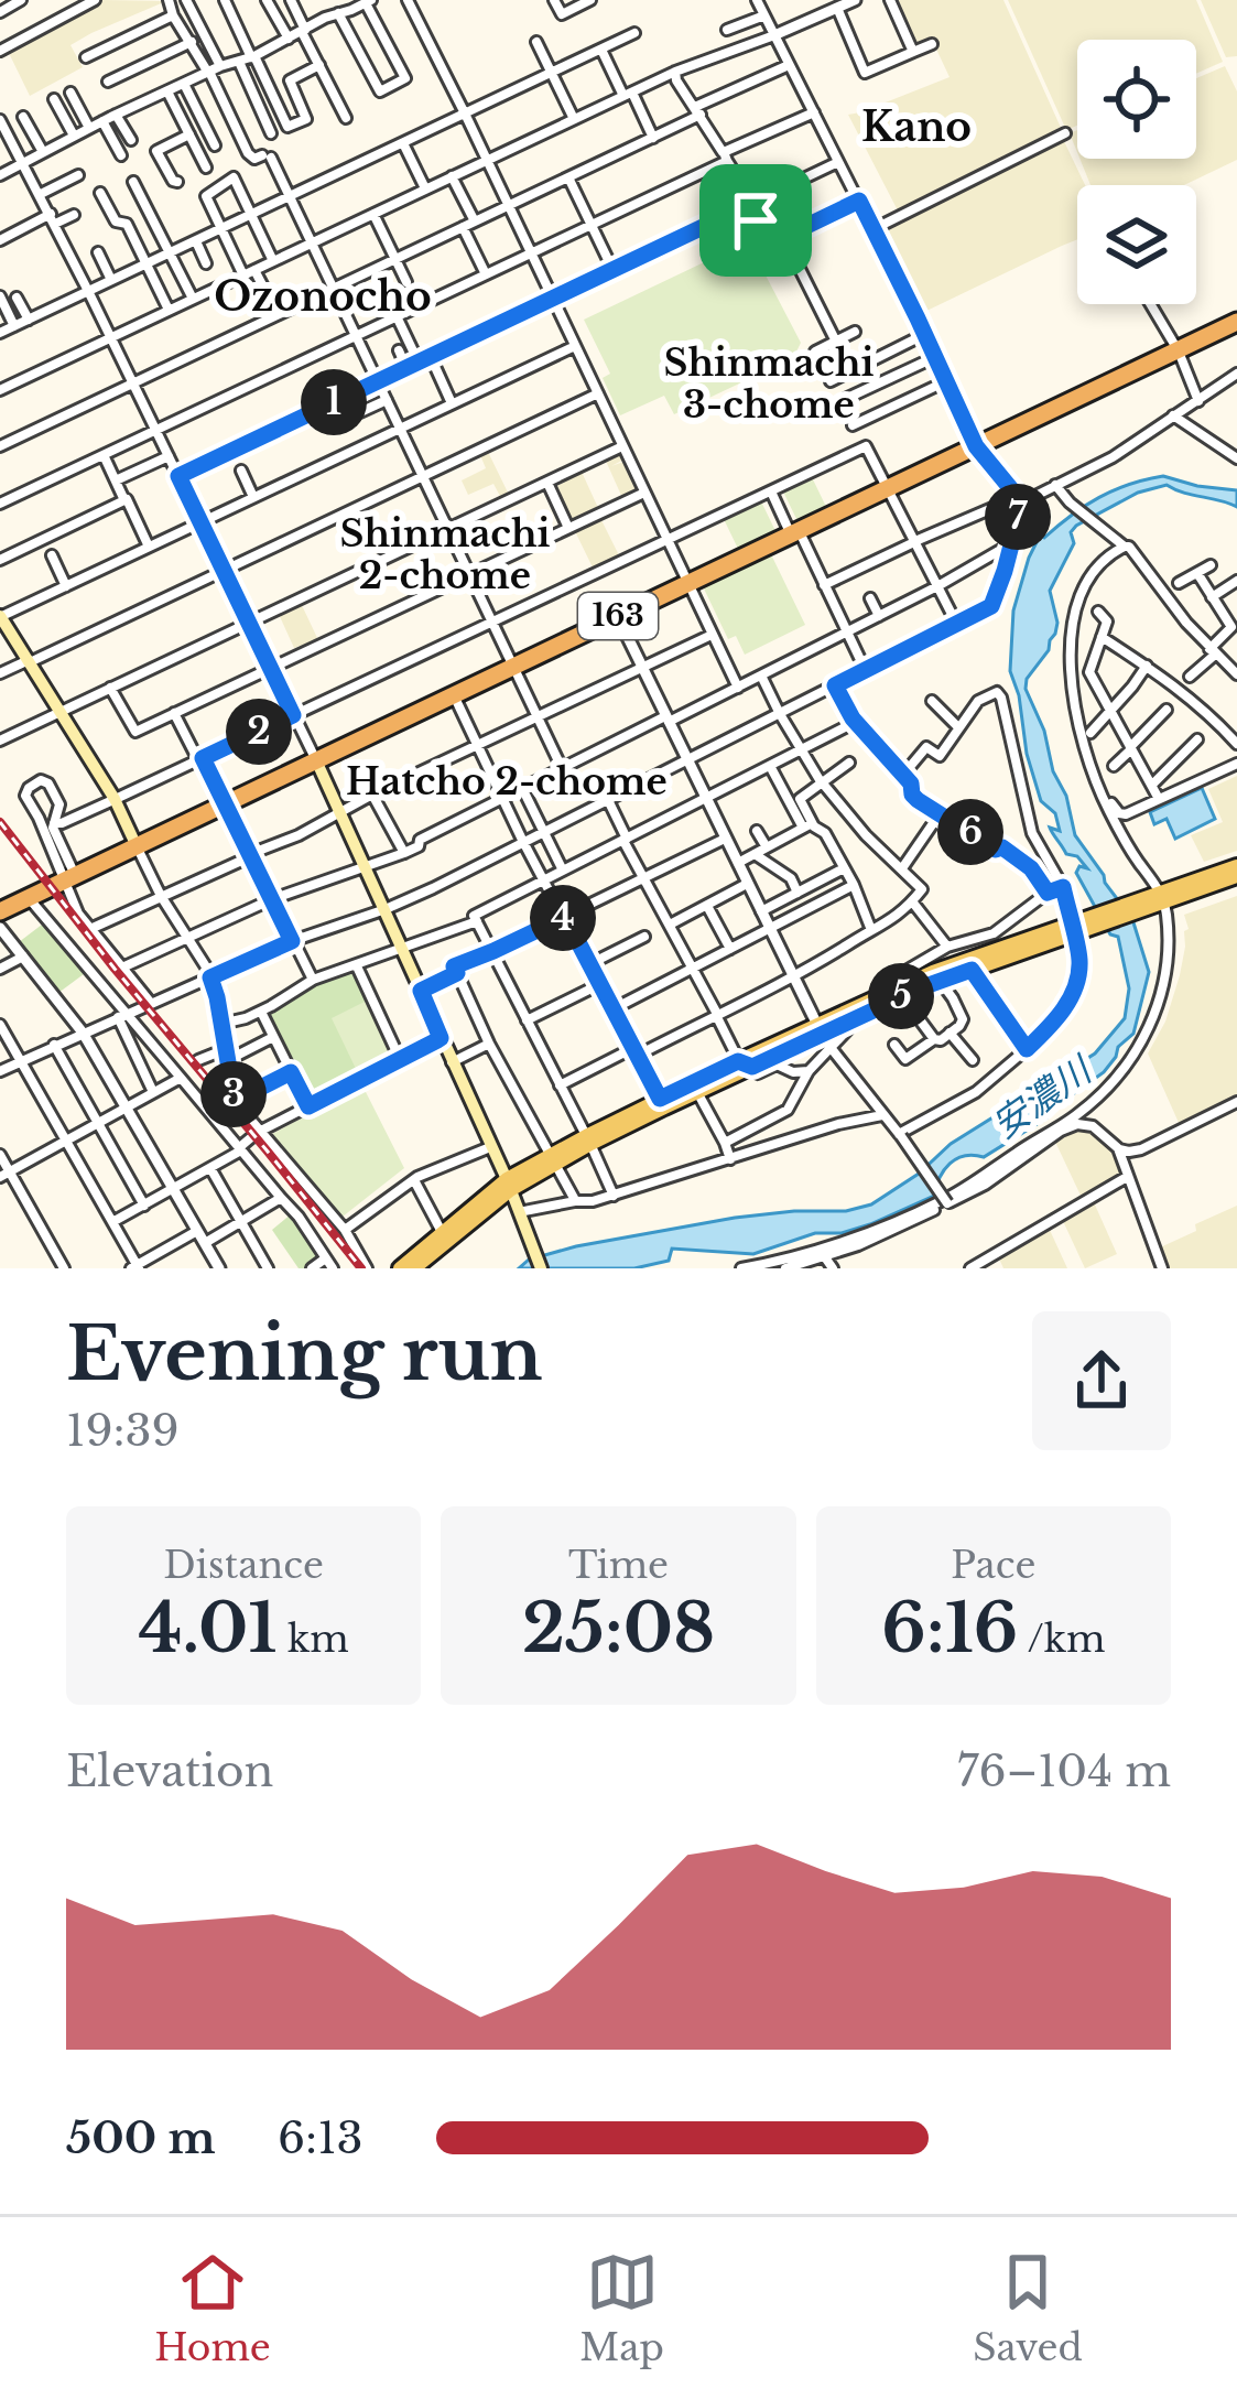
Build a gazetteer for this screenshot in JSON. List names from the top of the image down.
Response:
{
  "streets": {
    "highway": ["163"]
  },
  "districts": [
    "Kano",
    "Ozonocho",
    "Shinmachi 3-chome",
    "Shinmachi 2-chome",
    "Hatcho 2-chome"
  ],
  "water": ["安濃川"],
  "page": {
    "pins": [
      "1",
      "7",
      "2",
      "6",
      "4",
      "5",
      "3"
    ],
    "heading": ["Evening run", "19:39"],
    "stats": [
      ["Distance", "4.01 km"],
      ["Time", "25:08"],
      ["Pace", "6:16 /km"]
    ],
    "chart": ["Elevation", "76–104 m"],
    "list": [
      {
        "name": "500 m",
        "note": "6:13"
      }
    ],
    "tabs": ["Home", "Map", "Saved"]
  }
}
